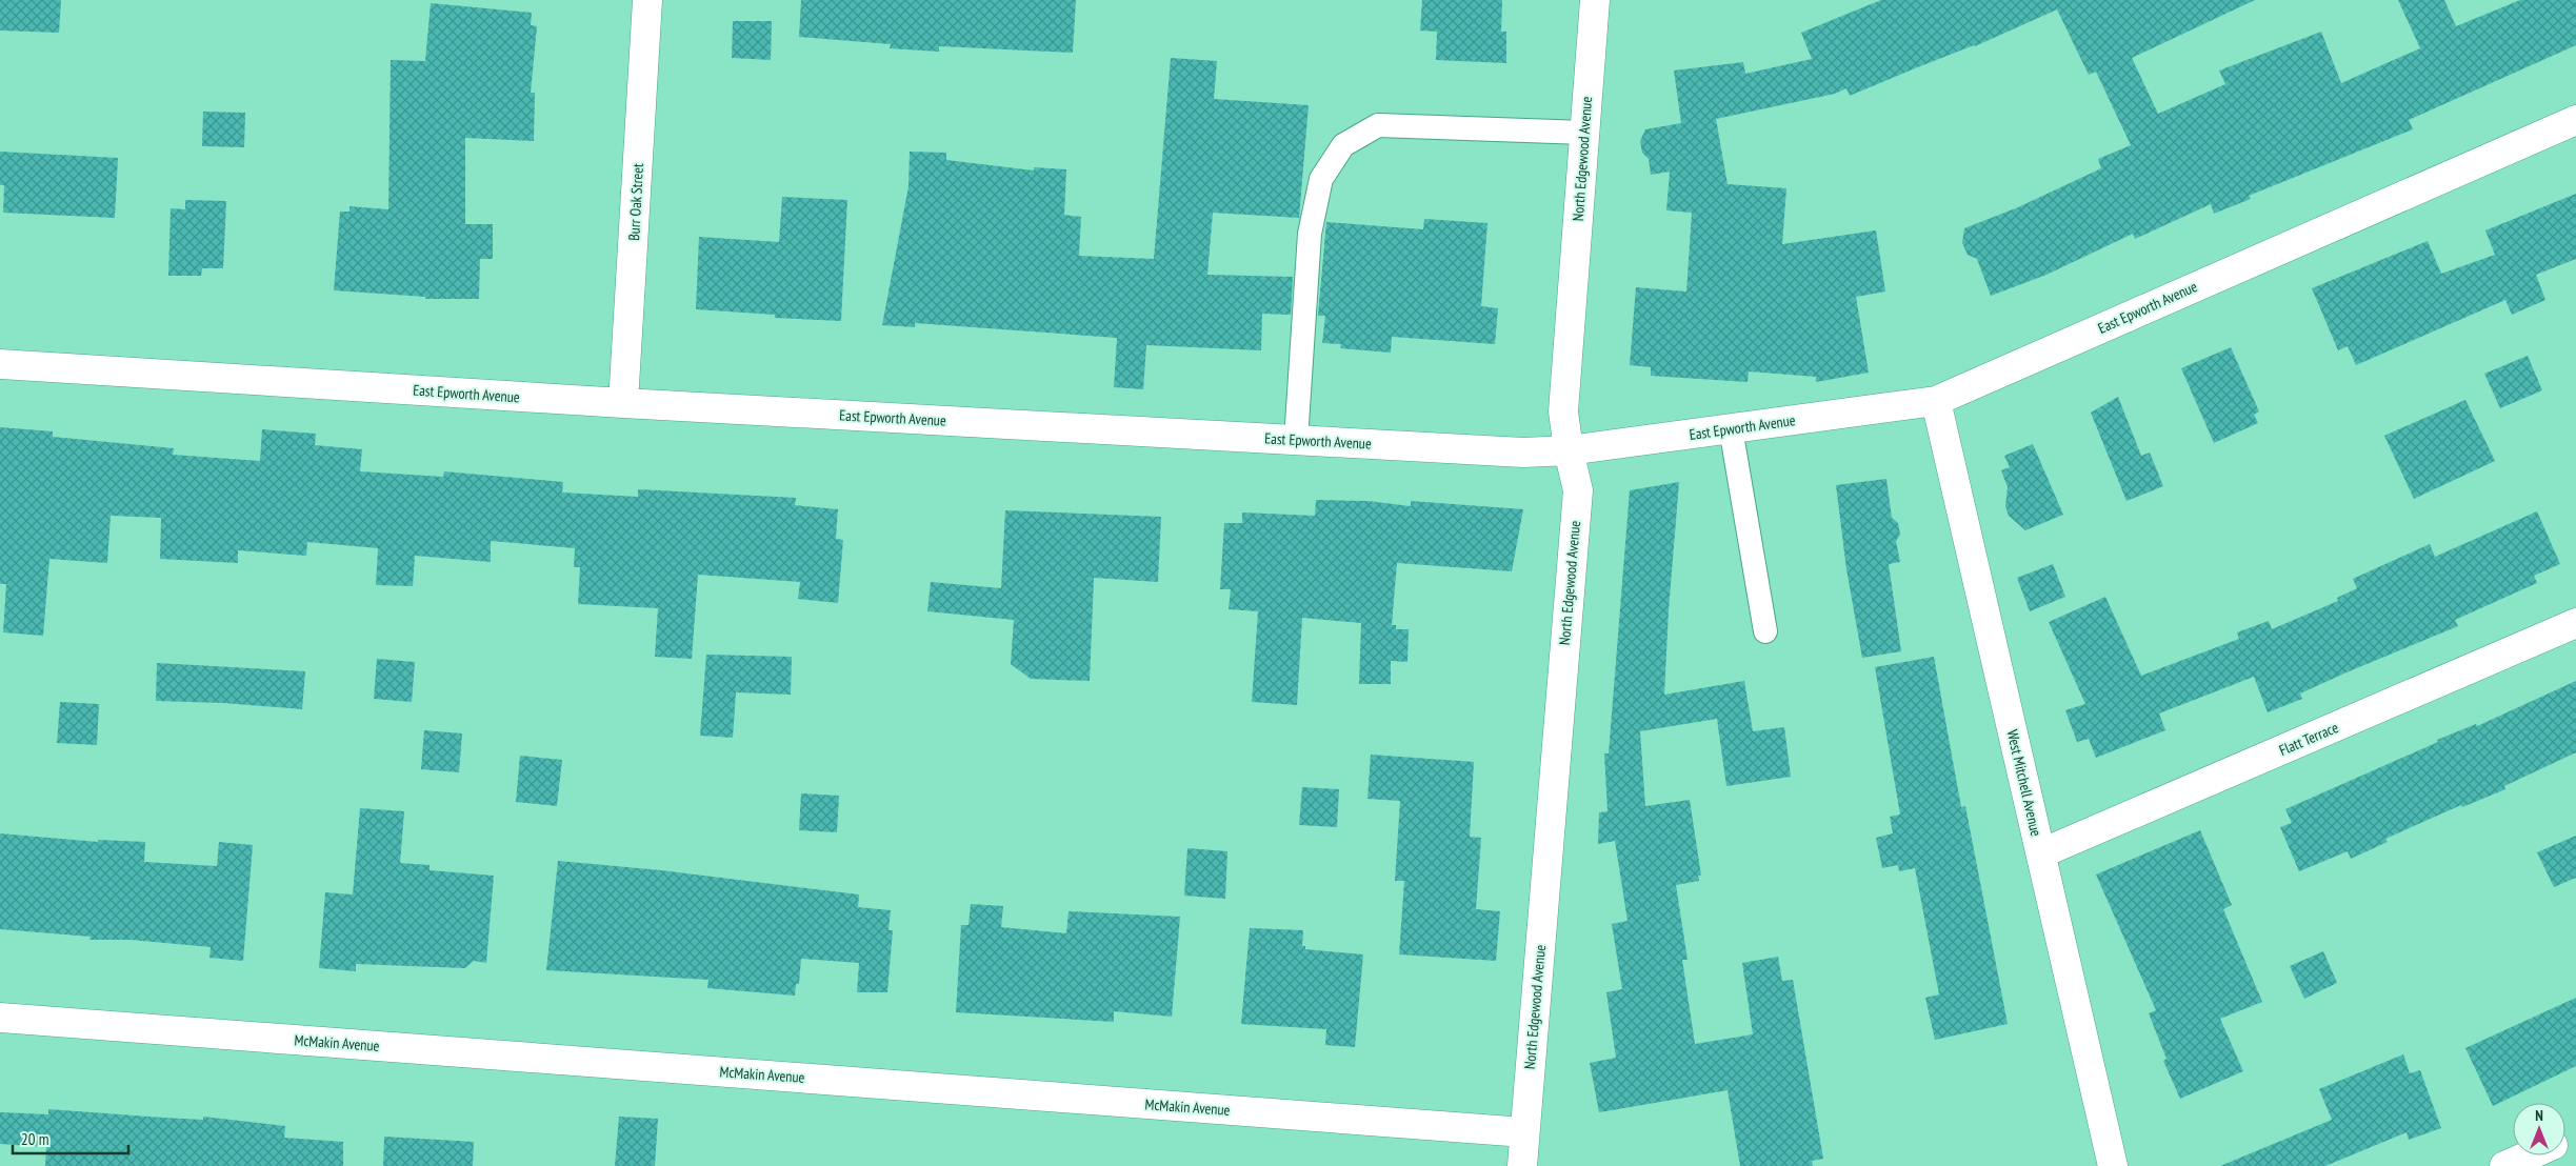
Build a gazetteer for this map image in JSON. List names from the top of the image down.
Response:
{
  "streets": {
    "street": [
      "North Edgewood Avenue",
      "Burr Oak Street",
      "East Epworth Avenue",
      "Flatt Terrace",
      "West Mitchell Avenue",
      "McMakin Avenue"
    ]
  },
  "crossings": [
    ["North Edgewood Avenue", "East Epworth Avenue"],
    ["North Edgewood Avenue", "McMakin Avenue"],
    ["Burr Oak Street", "East Epworth Avenue"],
    ["East Epworth Avenue", "West Mitchell Avenue"],
    ["Flatt Terrace", "West Mitchell Avenue"]
  ],
  "scale_bar": "20 m",
  "north": "top"
}
